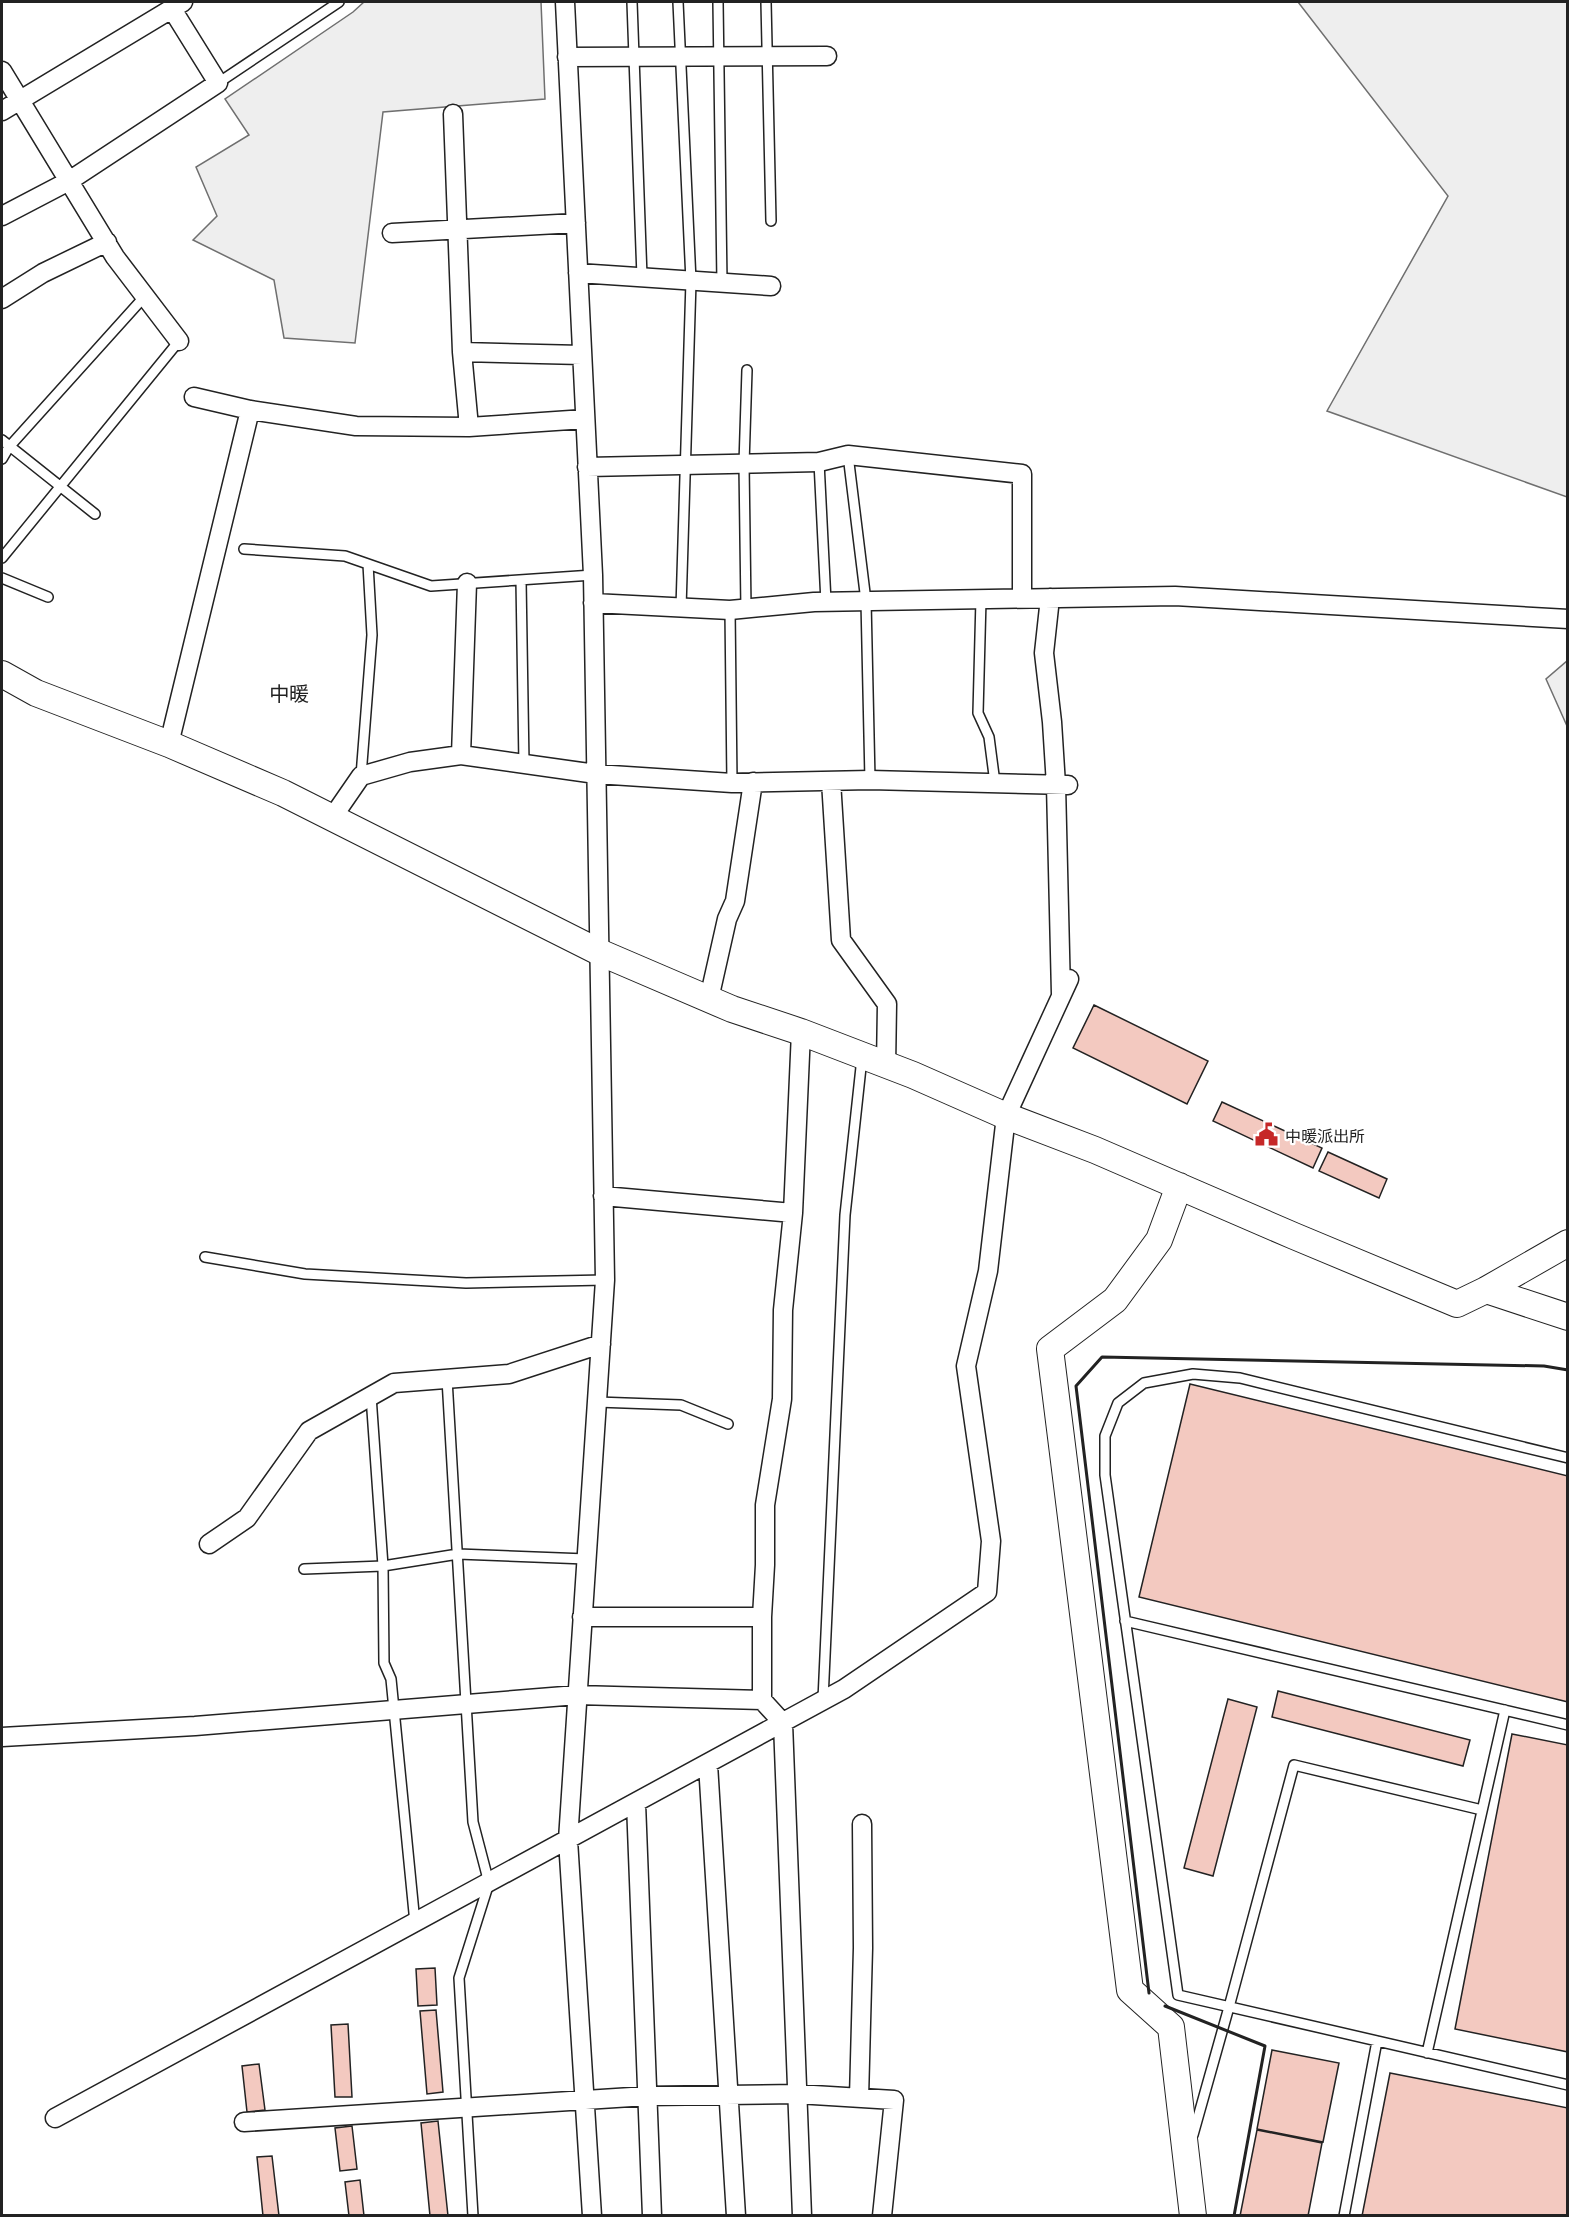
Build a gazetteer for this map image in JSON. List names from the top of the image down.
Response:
{
  "districts": ["中暖"],
  "places": {
    "public building": ["中暖派出所"]
  }
}
